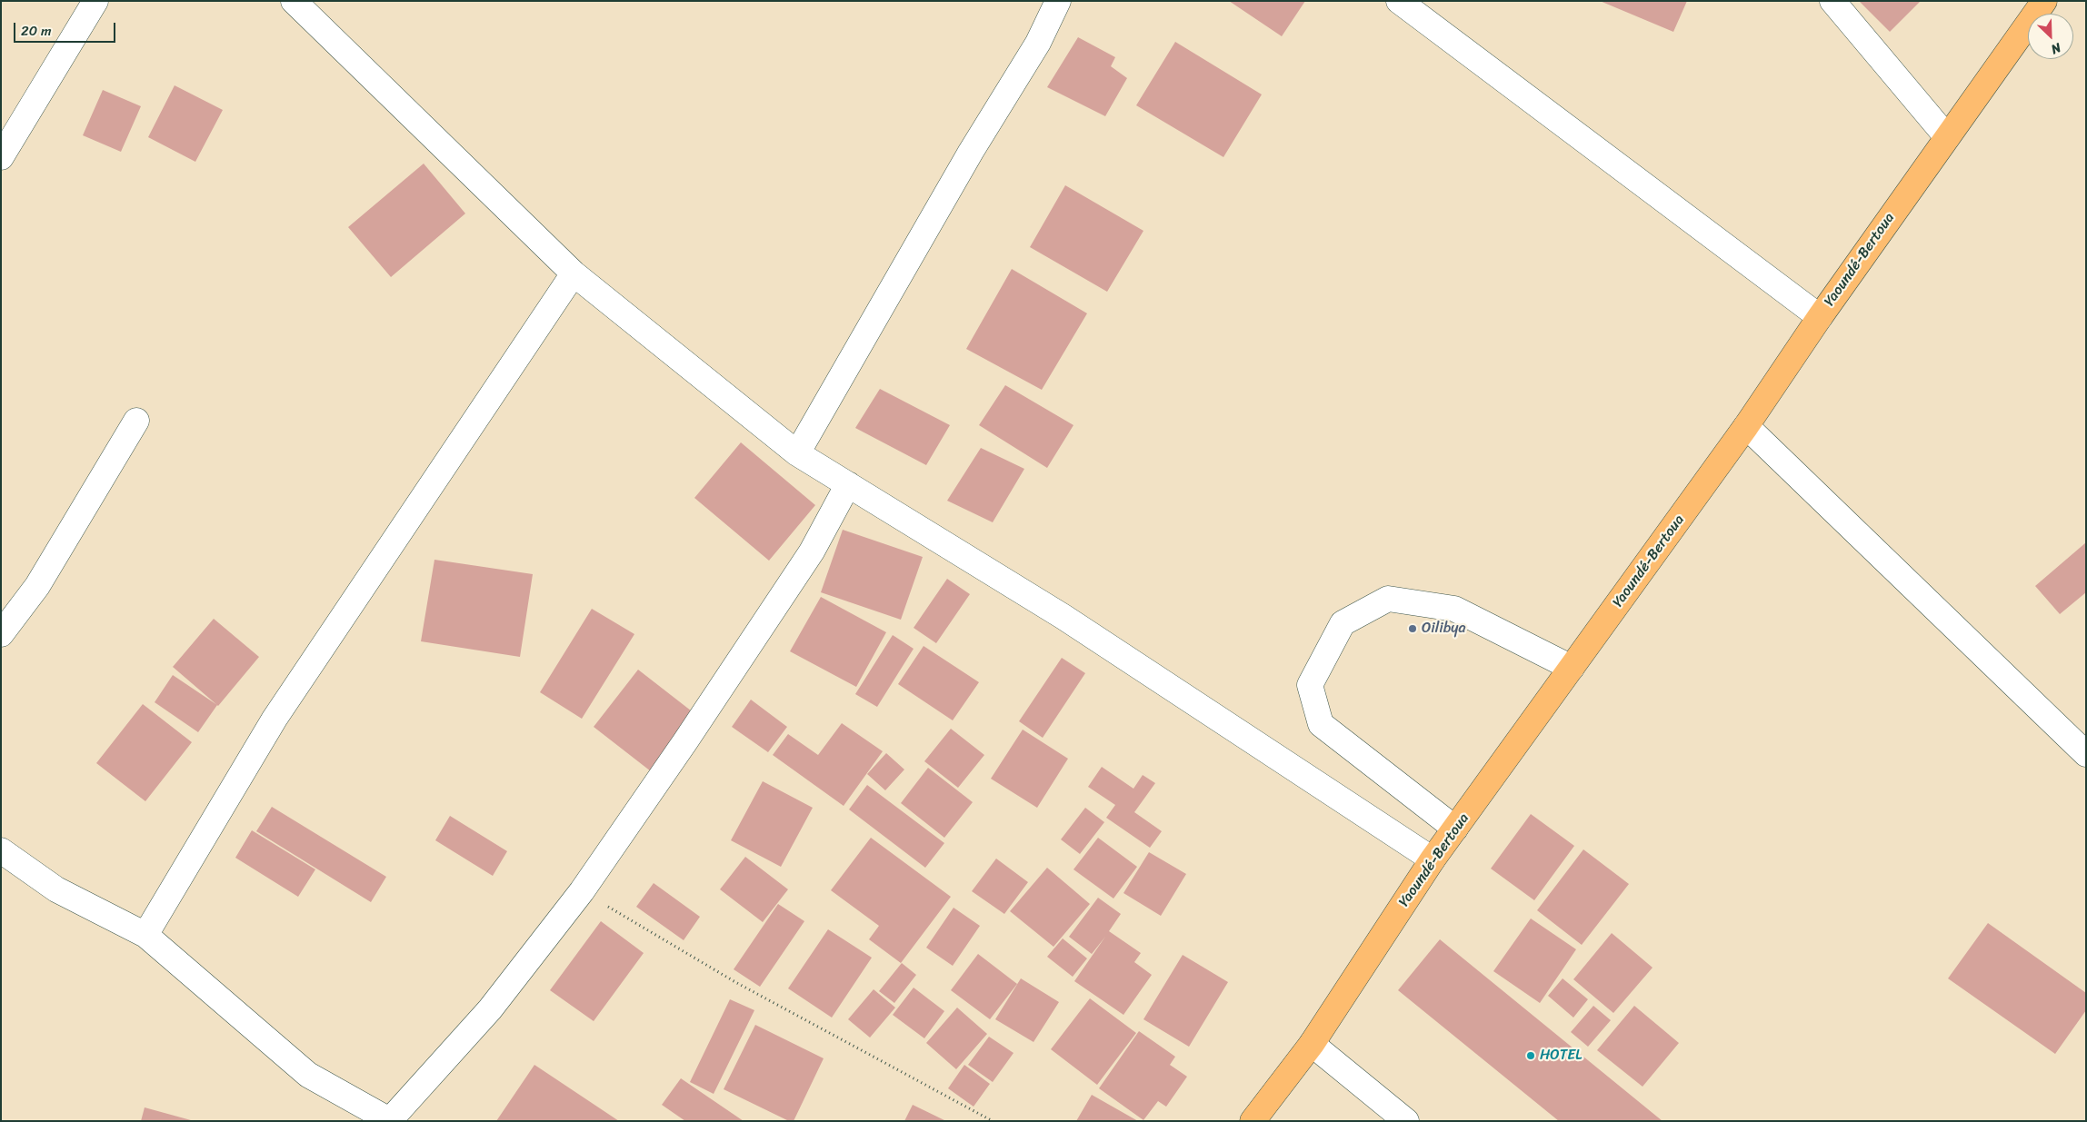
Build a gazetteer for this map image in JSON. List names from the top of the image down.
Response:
{
  "streets": {
    "highway": ["Yaoundé-Bertoua"]
  },
  "places": ["Oilibya", "HOTEL"],
  "scale_bar": "20 m",
  "north": "bottom right"
}
